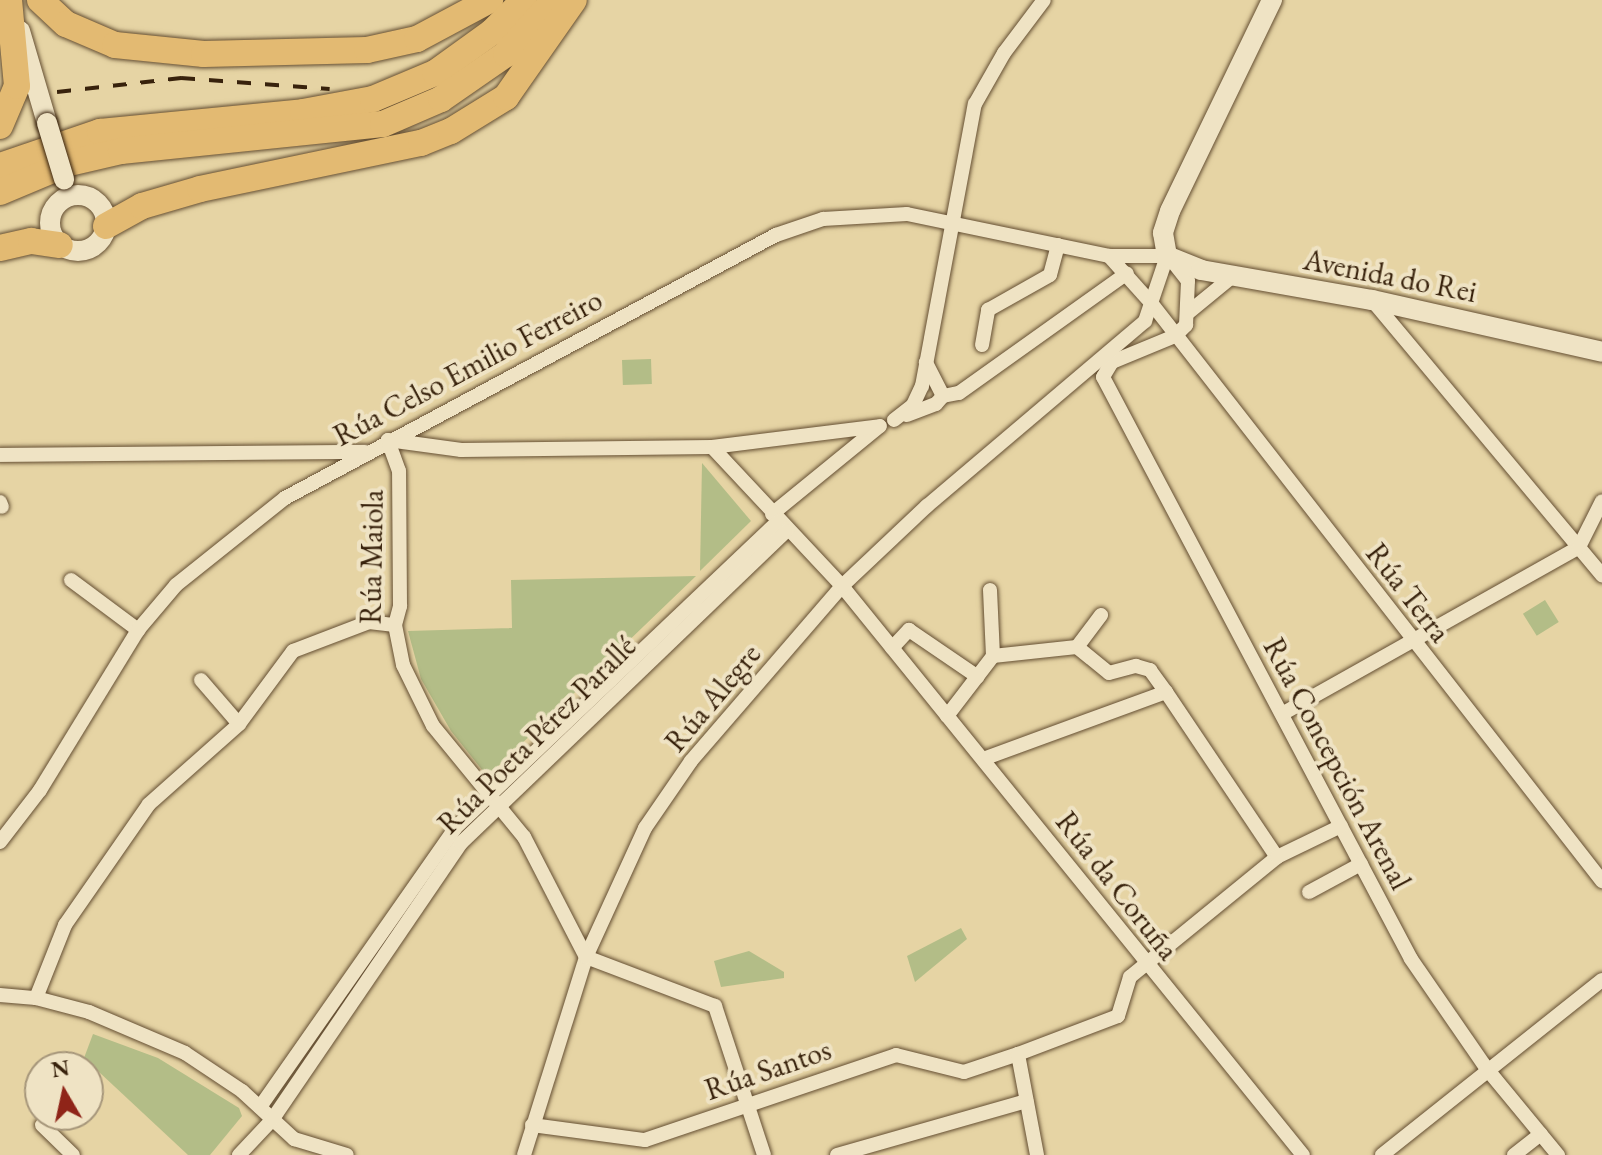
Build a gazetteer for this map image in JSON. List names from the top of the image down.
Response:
{
  "streets": {
    "main road": ["Avenida do Rei"],
    "street": [
      "Rúa Celso Emilio Ferreiro",
      "Rúa Maiola",
      "Rúa Terra",
      "Rúa Alegre",
      "Rúa Poeta Pérez Parallé",
      "Rúa Concepción Arenal",
      "Rúa da Coruña",
      "Rúa Santos"
    ]
  },
  "crossings": [
    ["Avenida do Rei", "Rúa Celso Emilio Ferreiro"],
    ["Rúa Celso Emilio Ferreiro", "Rúa Maiola"],
    ["Rúa Maiola", "Rúa Alegre"],
    ["Rúa Maiola", "Rúa Poeta Pérez Parallé"],
    ["Rúa Terra", "Rúa Alegre"],
    ["Rúa Alegre", "Rúa da Coruña"],
    ["Rúa Alegre", "Rúa Santos"],
    ["Rúa Poeta Pérez Parallé", "Rúa da Coruña"],
    ["Rúa da Coruña", "Rúa Santos"]
  ],
  "north": "top"
}
